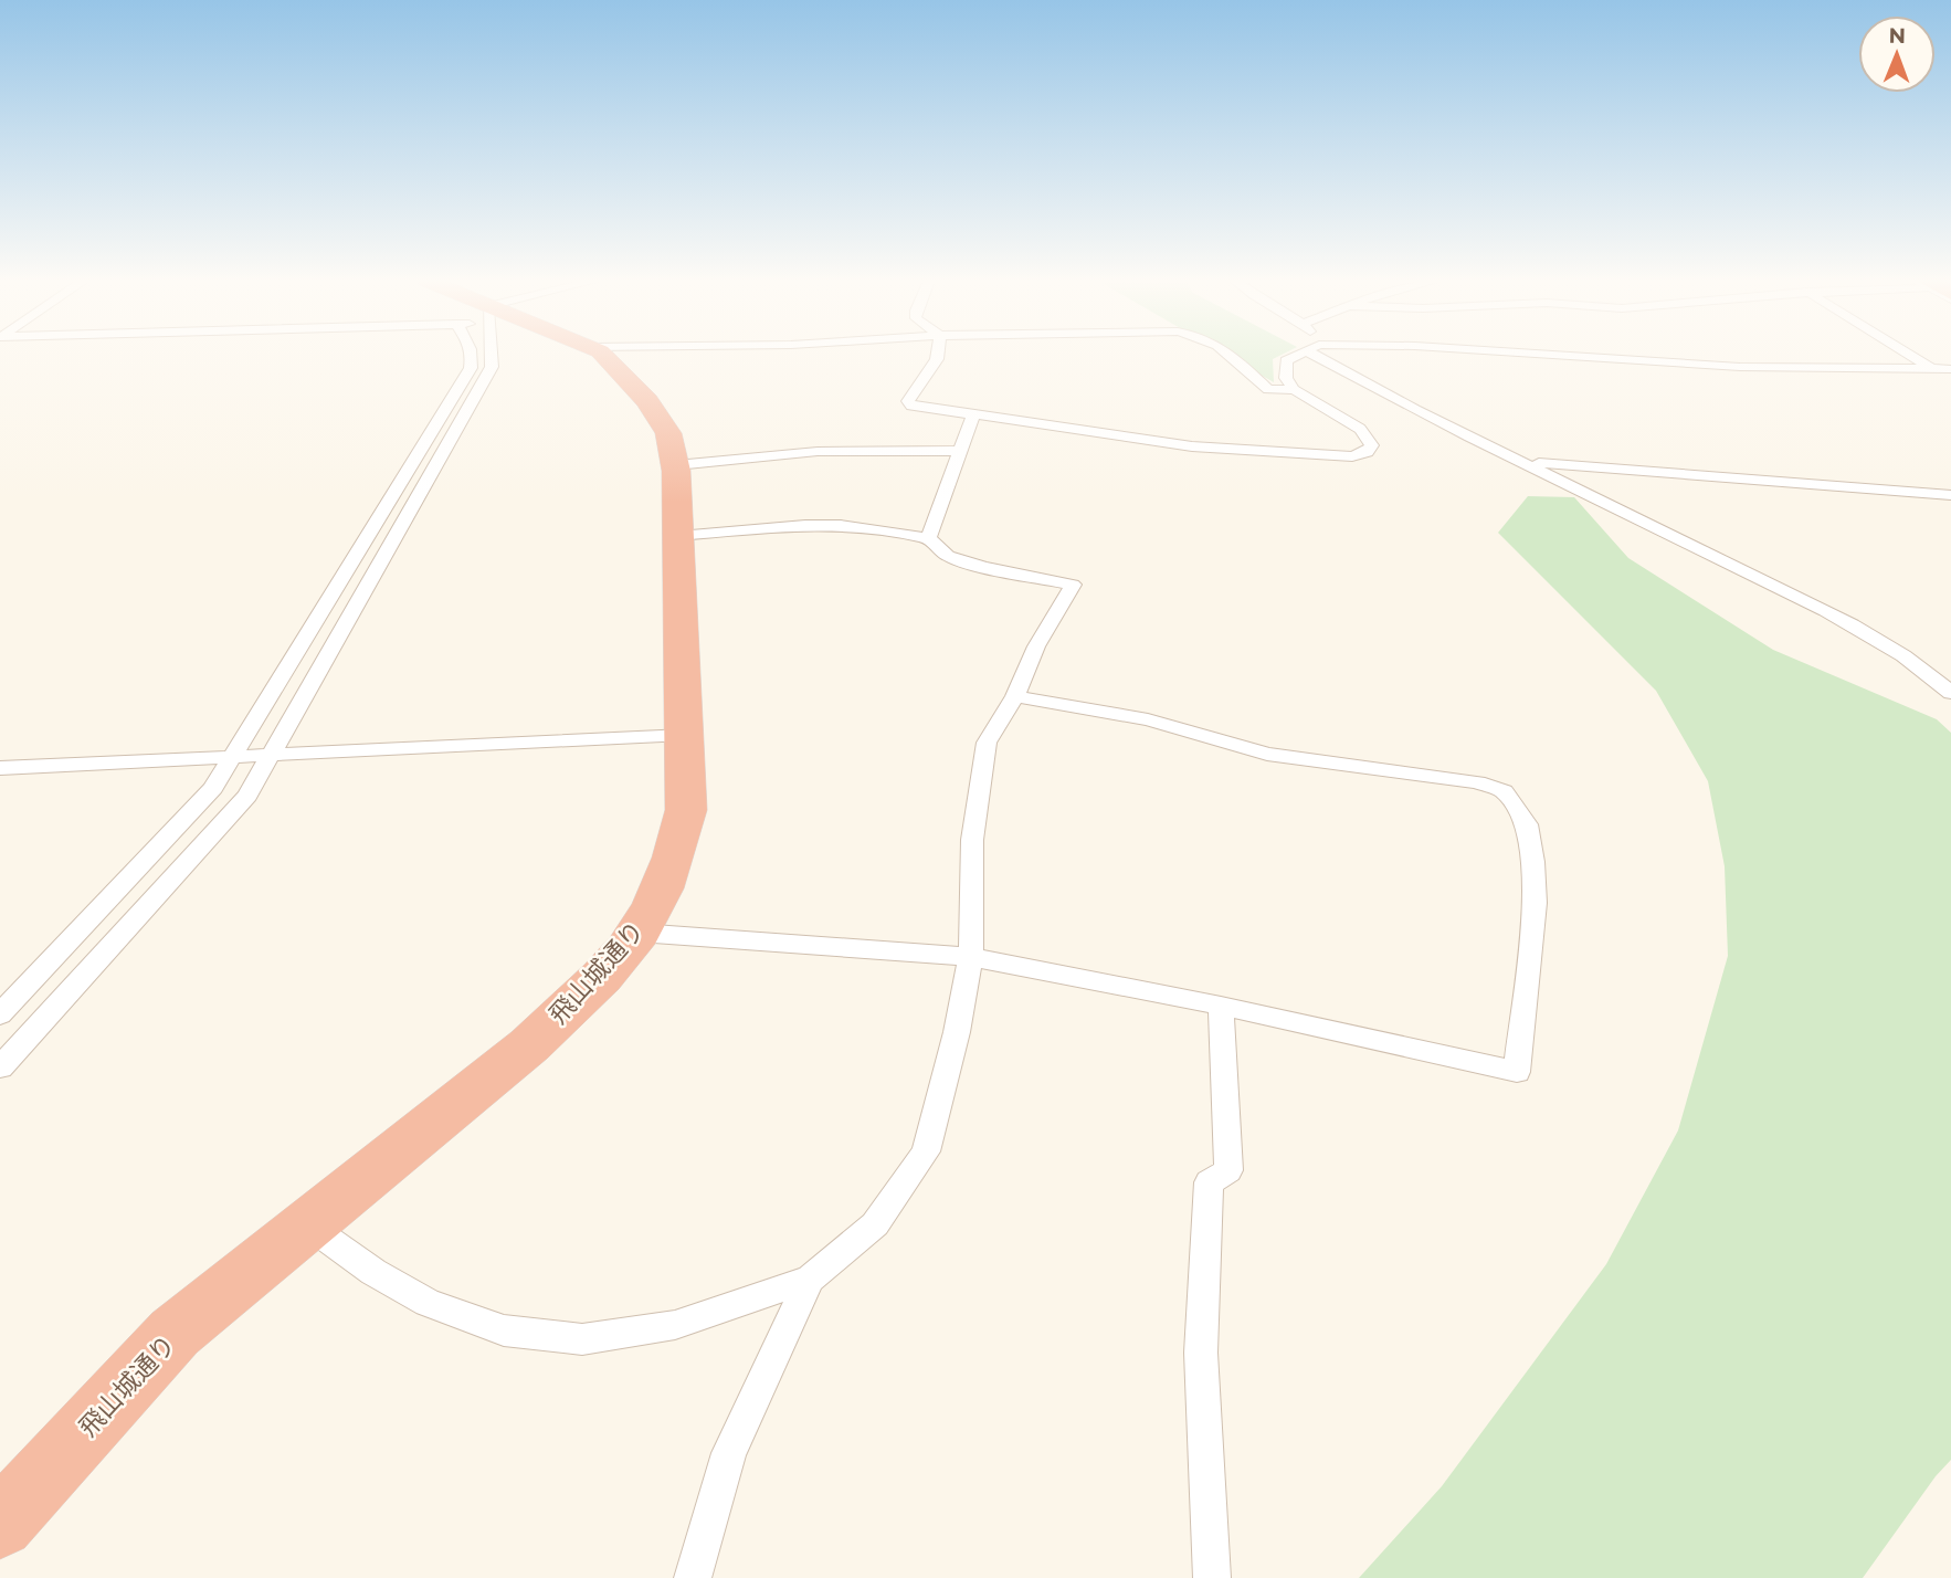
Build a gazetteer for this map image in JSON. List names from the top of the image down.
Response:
{
  "streets": {
    "highway": ["飛山城通り"]
  },
  "north": "top"
}
